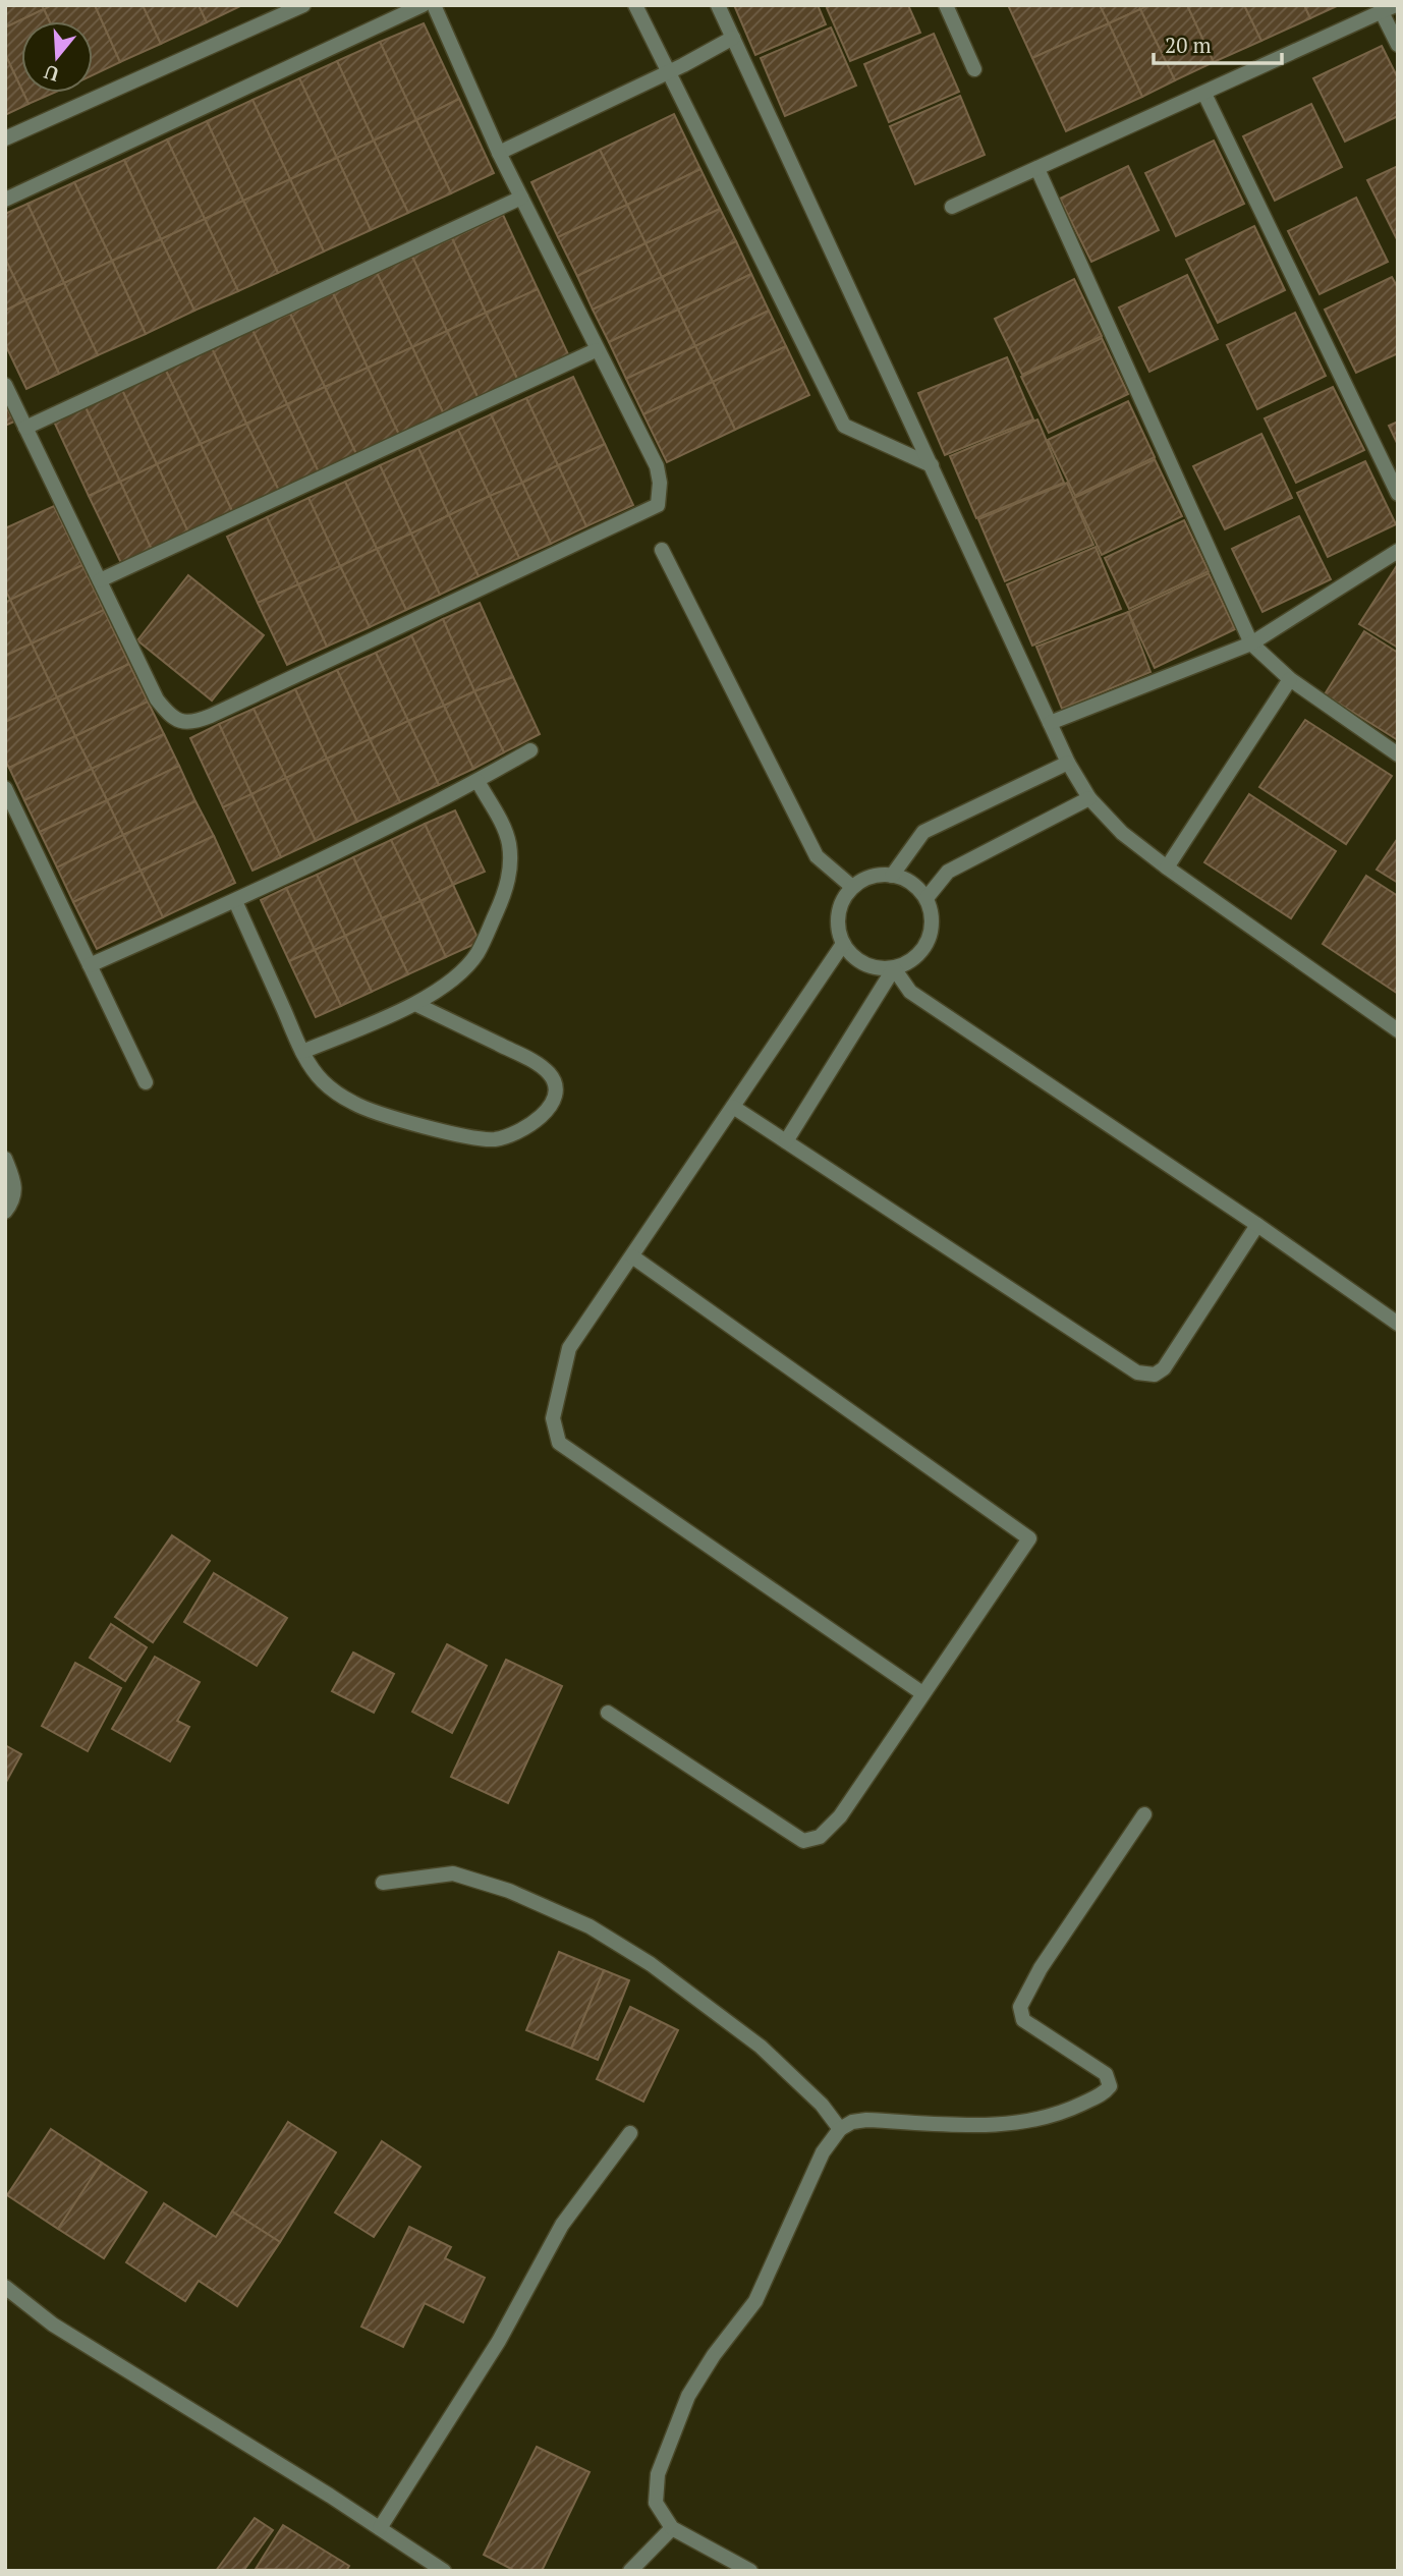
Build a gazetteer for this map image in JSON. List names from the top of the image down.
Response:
{
  "scale_bar": "20 m",
  "north": "bottom"
}
